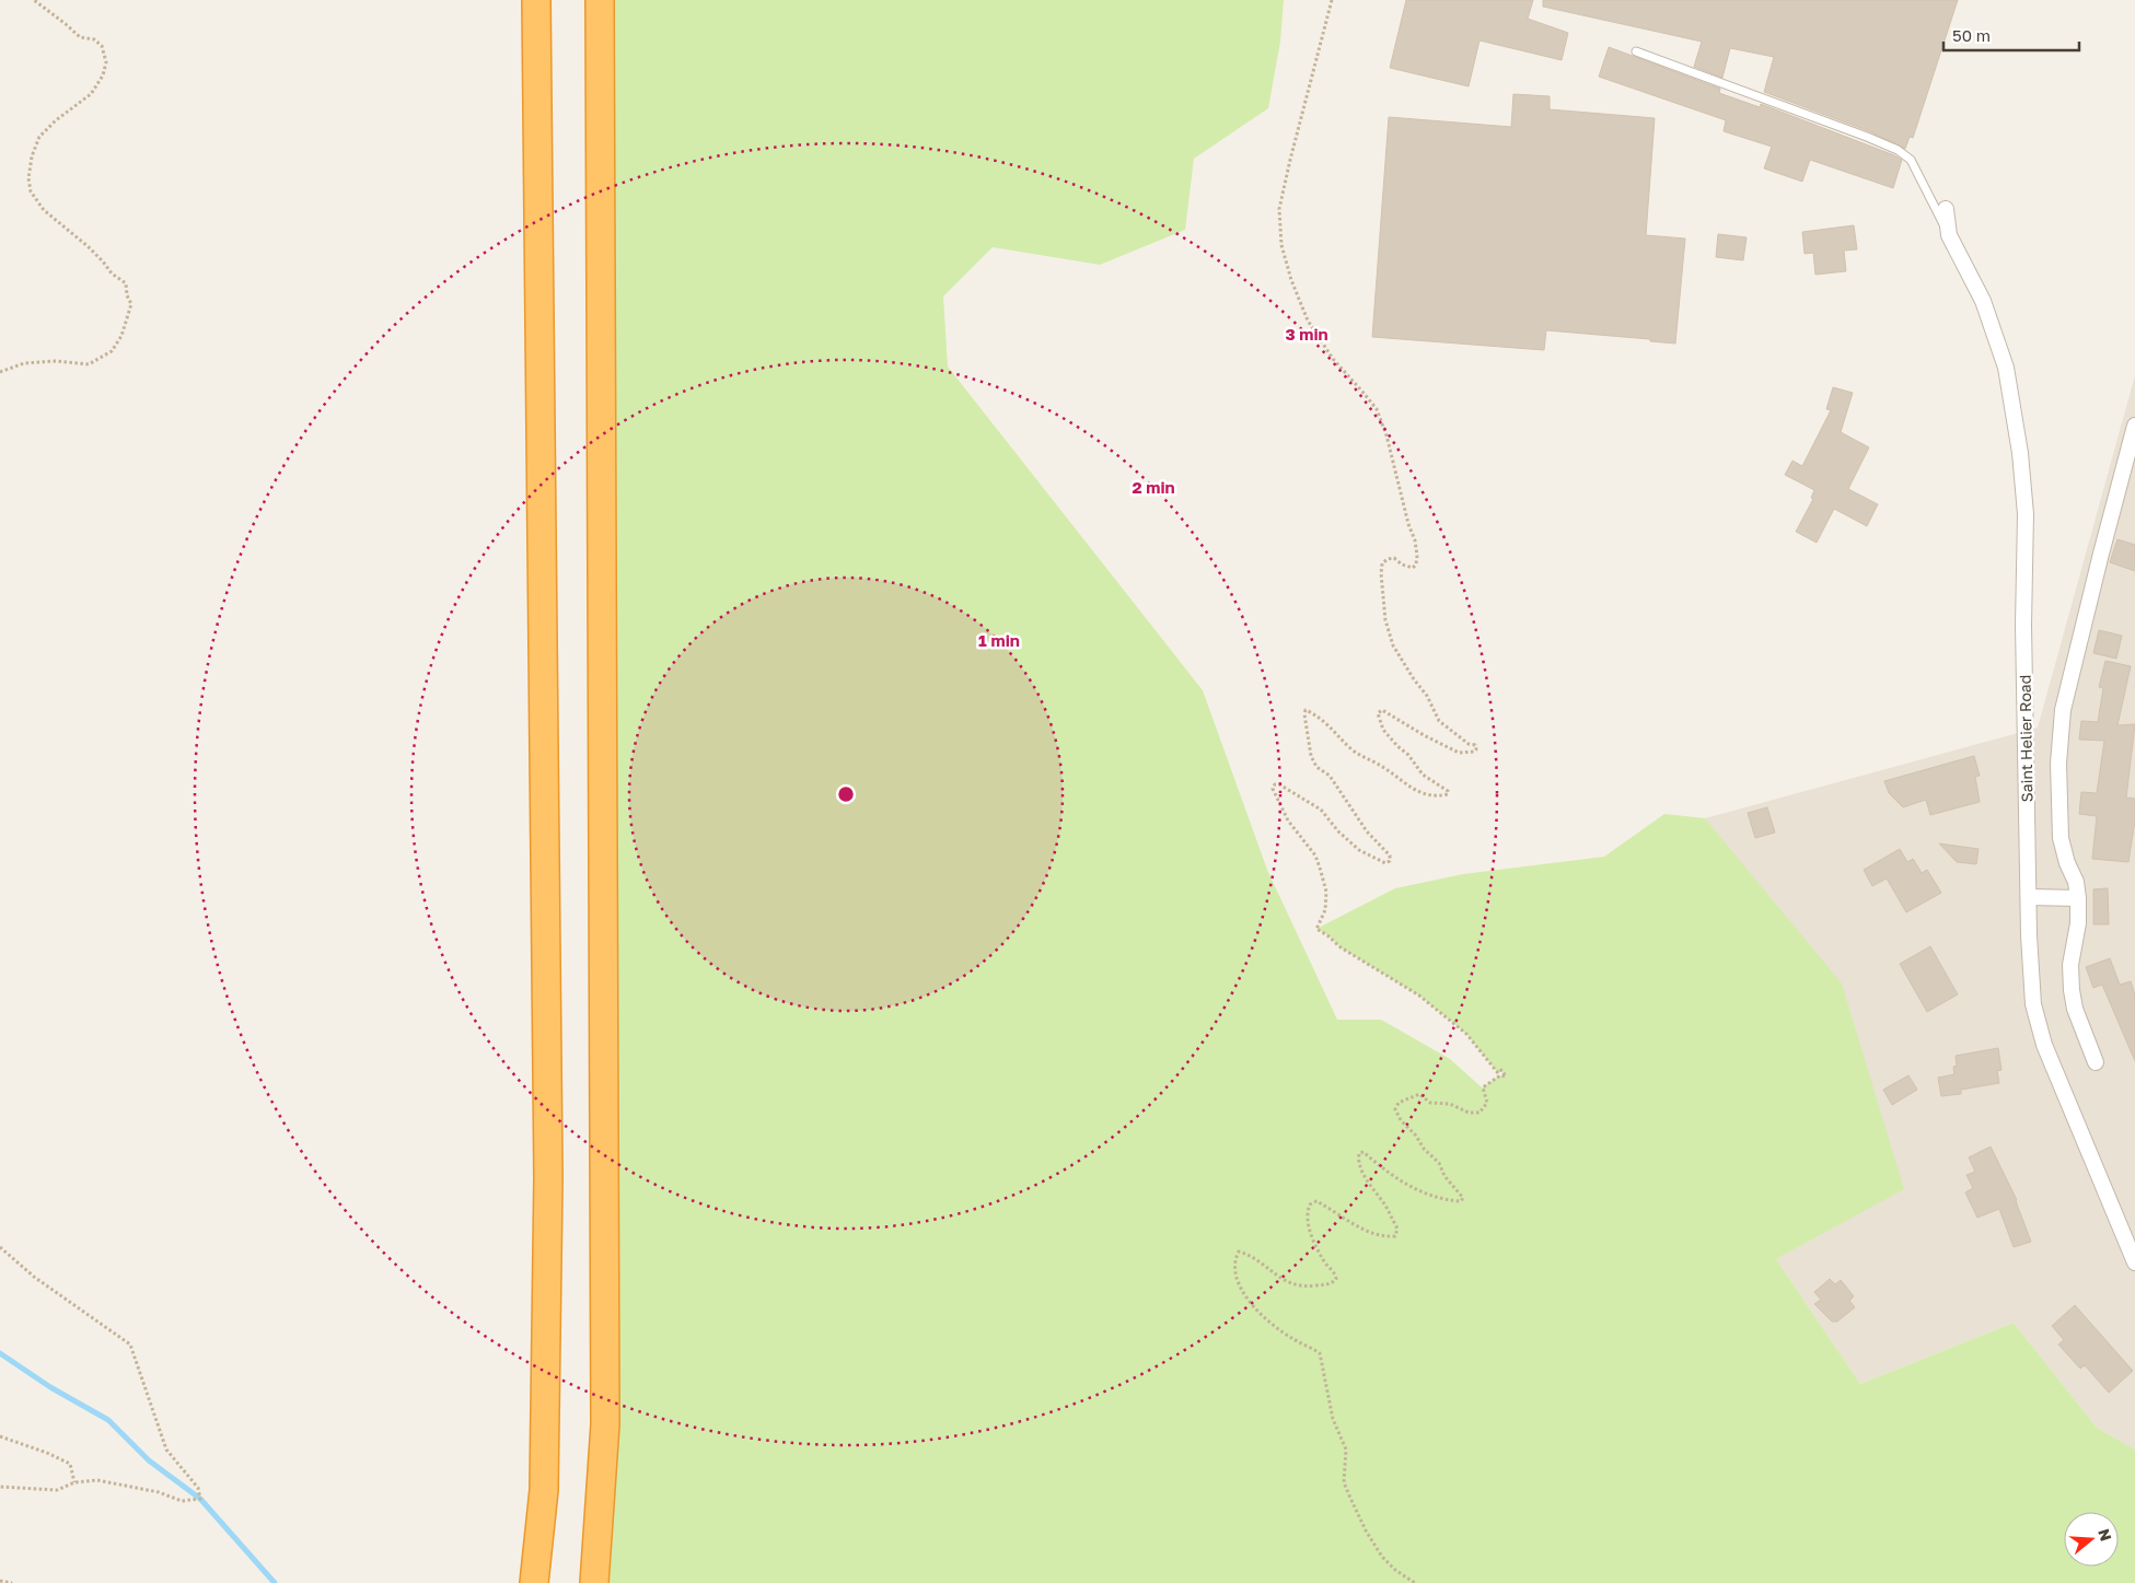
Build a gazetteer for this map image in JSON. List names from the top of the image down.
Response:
{
  "streets": {
    "street": ["Saint Helier Road"]
  },
  "scale_bar": "50 m",
  "north": "right",
  "rings": ["3 min", "2 min", "1 min"]
}
